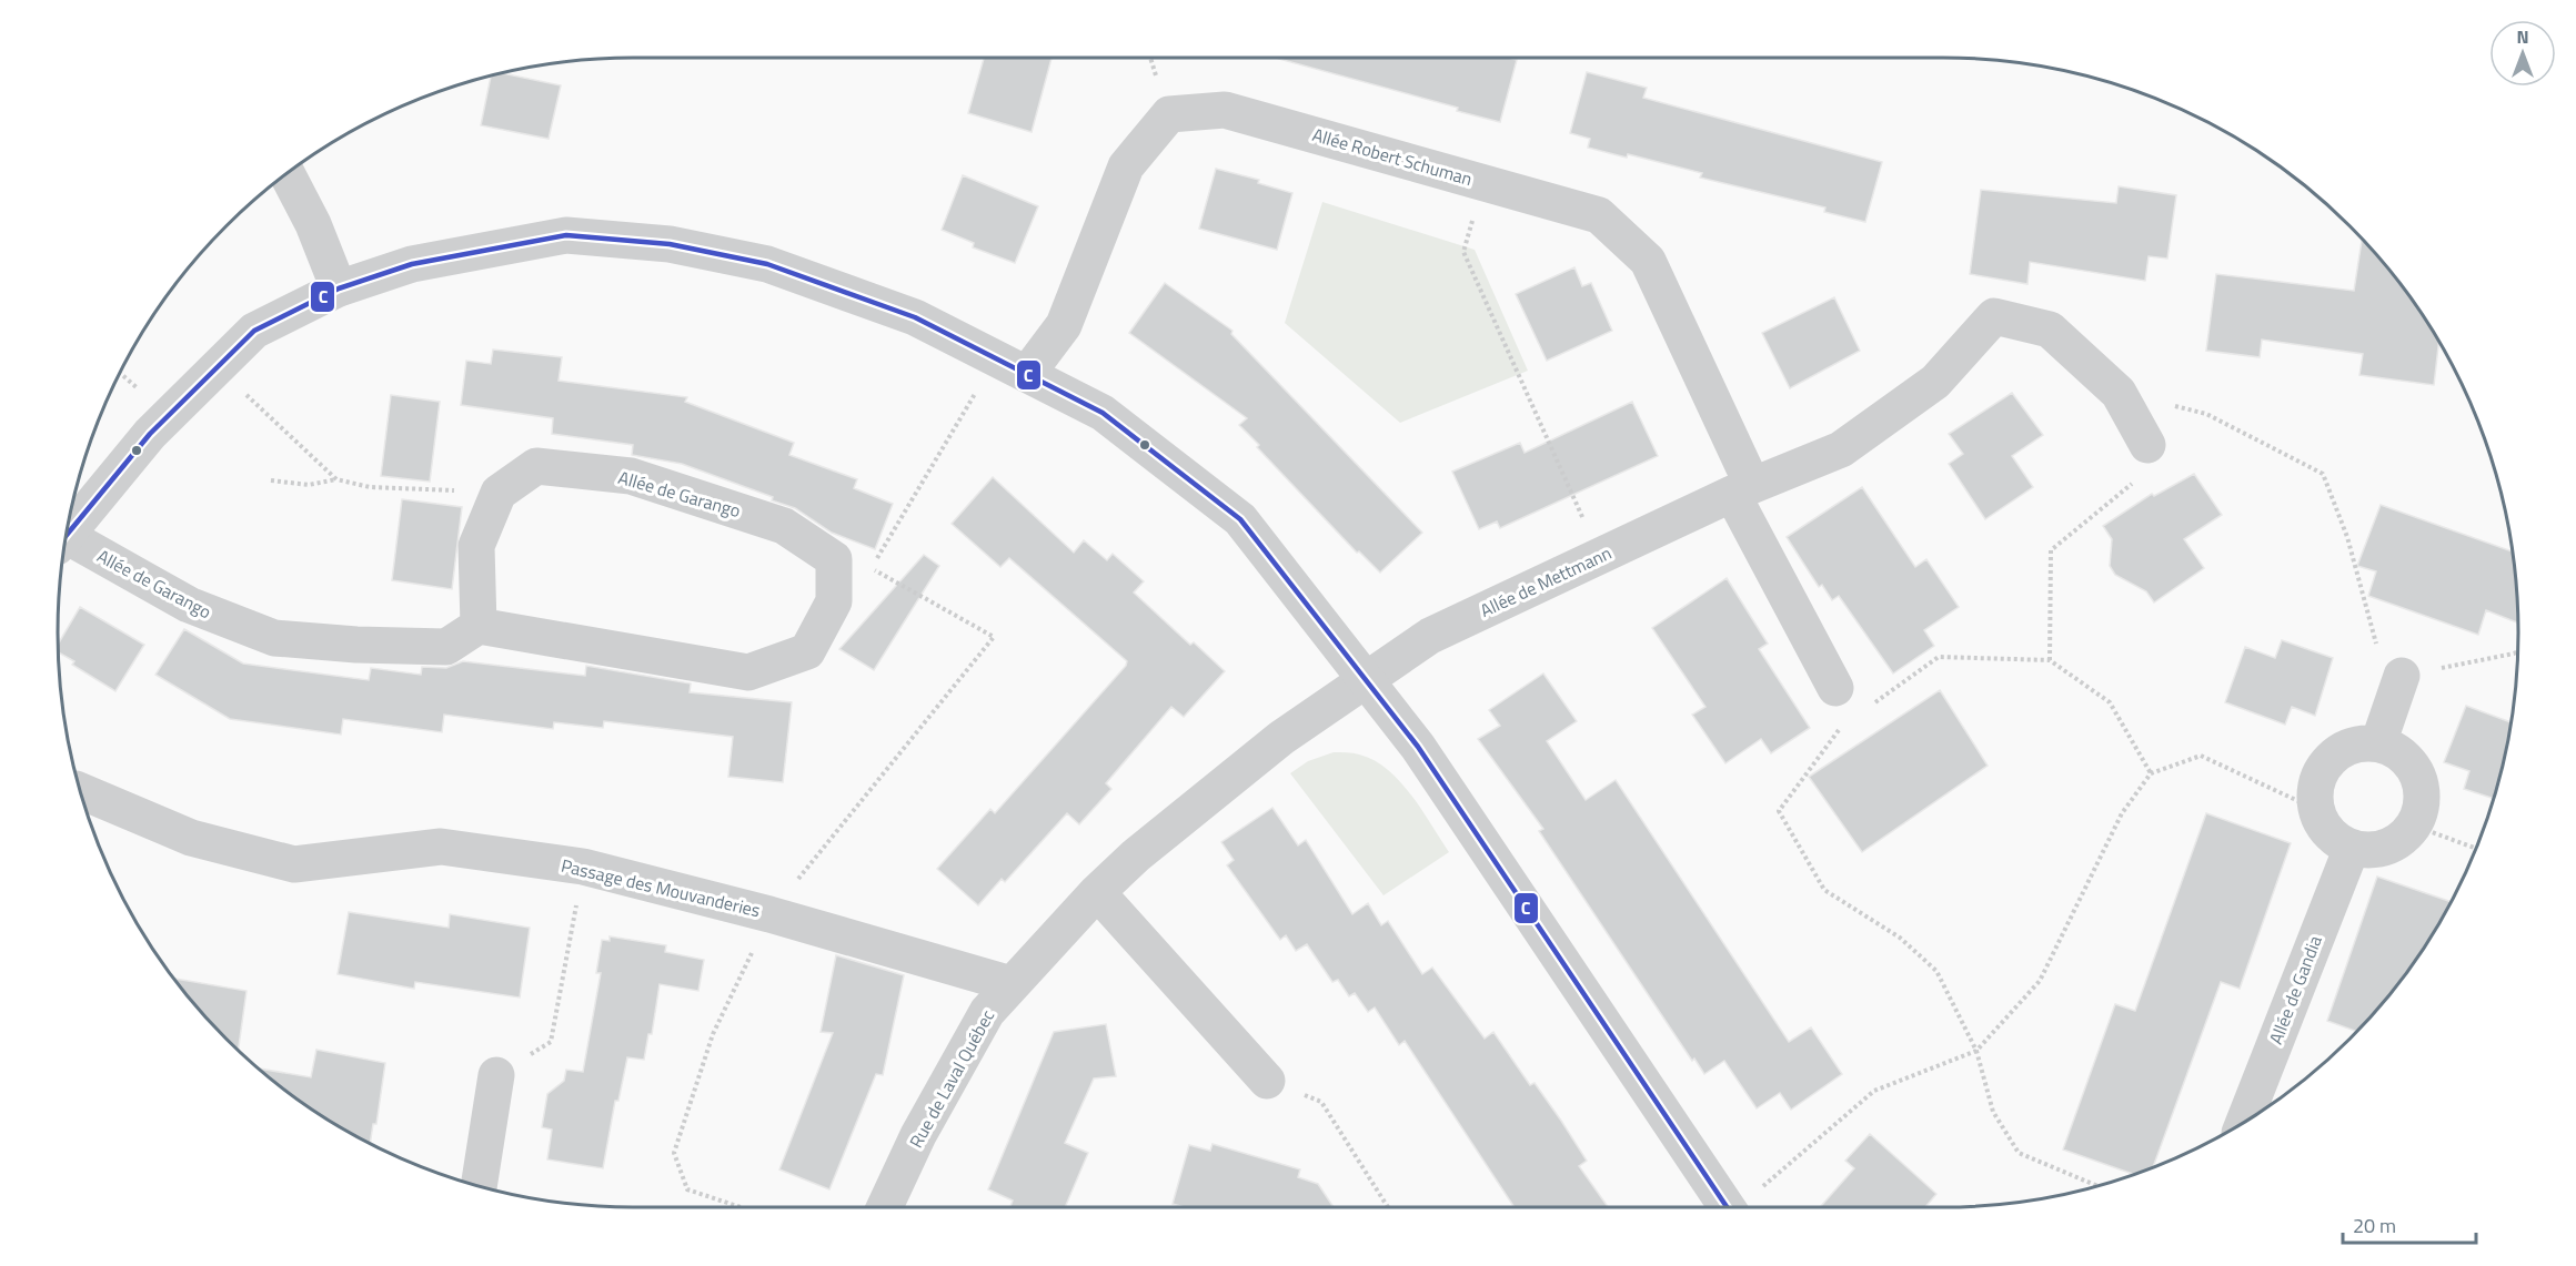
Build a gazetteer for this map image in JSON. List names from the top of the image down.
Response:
{
  "streets": {
    "street": [
      "Allée Robert Schuman",
      "Allée de Garango",
      "Allée de Mettmann",
      "Passage des Mouvanderies",
      "Allée de Gandia",
      "Rue de Laval Québec"
    ]
  },
  "crossings": [
    ["Allée Robert Schuman", "Allée de Mettmann"],
    ["Allée de Mettmann", "Rue de Laval Québec"],
    ["Passage des Mouvanderies", "Rue de Laval Québec"]
  ],
  "lines": ["transit line C"],
  "scale_bar": "20 m",
  "north": "top"
}
